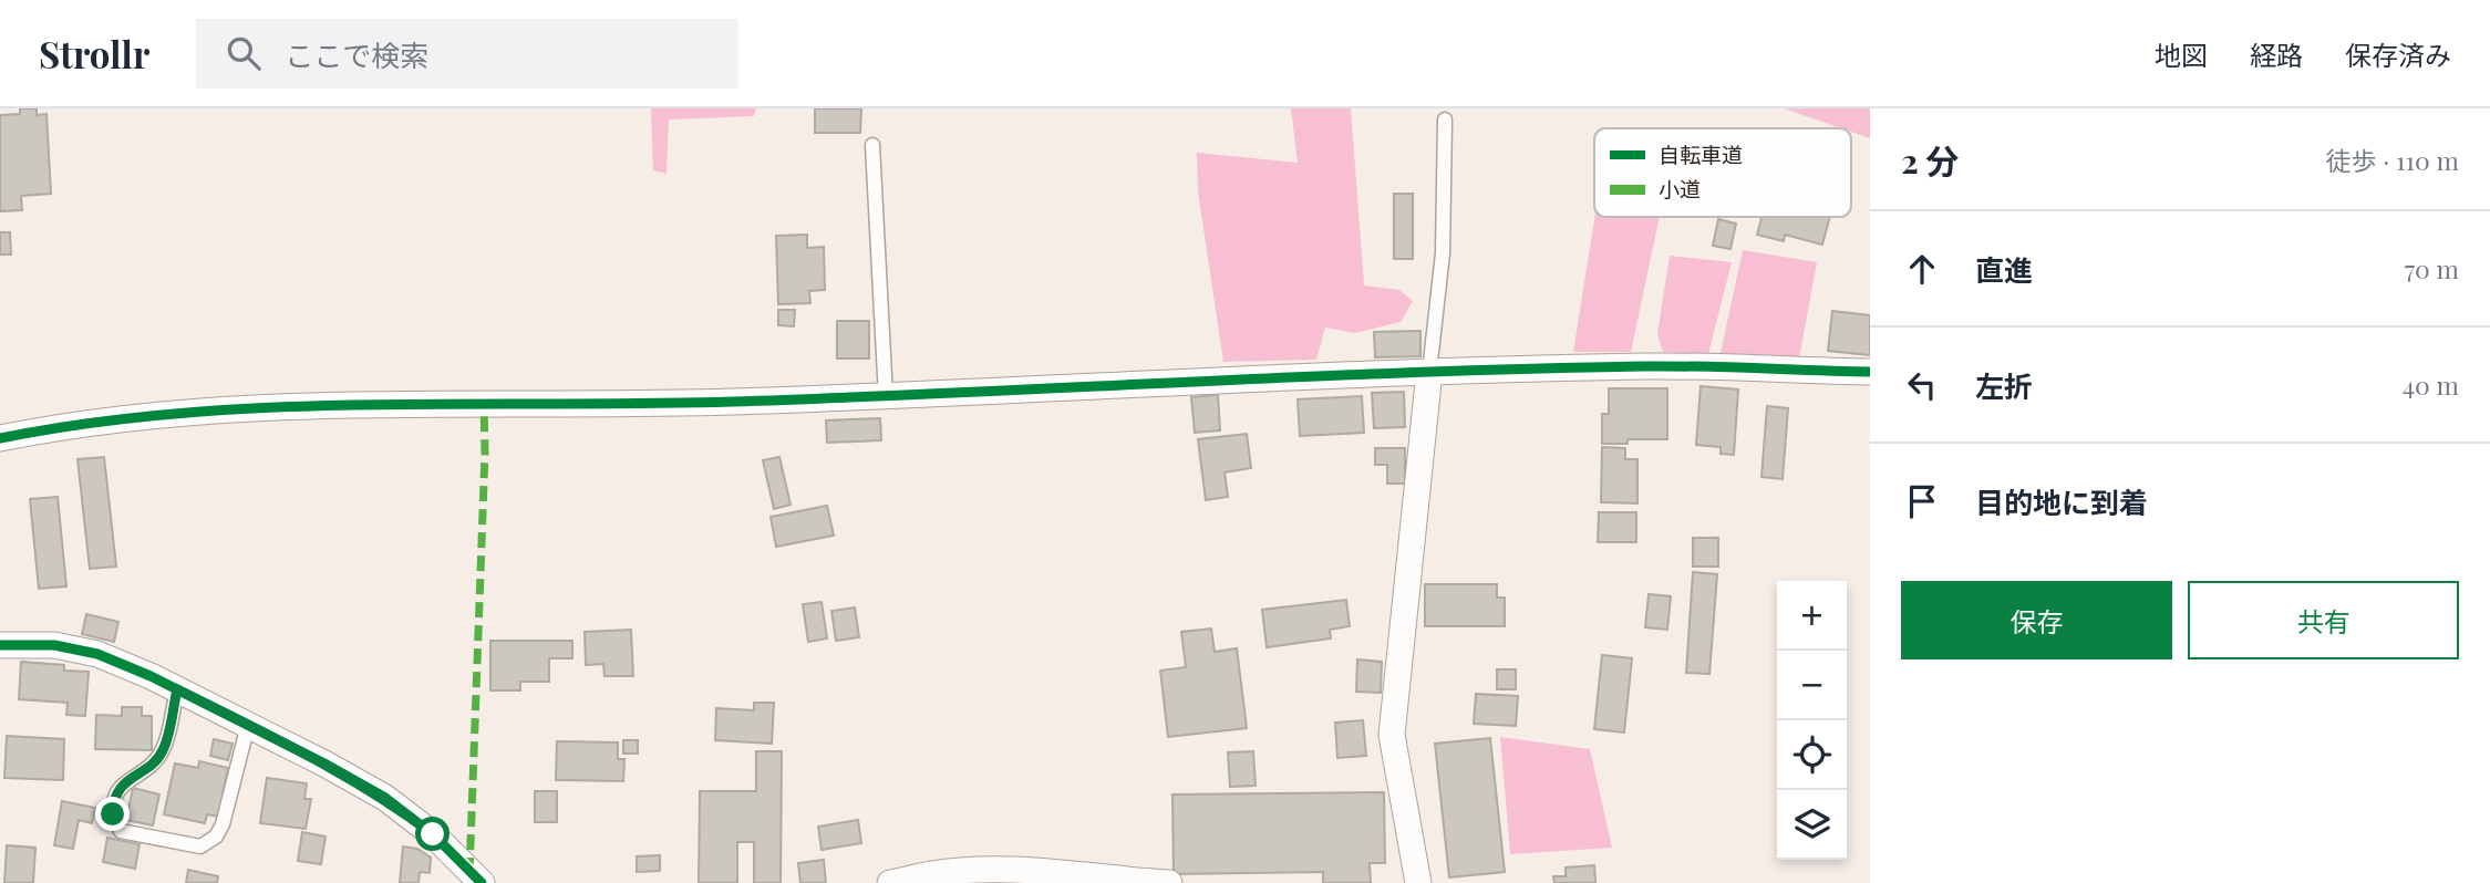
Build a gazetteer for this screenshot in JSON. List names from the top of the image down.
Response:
{
  "legend": ["自転車道", "小道"],
  "page": {
    "header": "Strollr",
    "search": "ここで検索",
    "nav": ["地図", "経路", "保存済み"],
    "heading": ["2 分", "徒歩 · 110 m"],
    "list": [
      ["直進", "70 m"],
      ["左折", "40 m"],
      "目的地に到着"
    ],
    "buttons": ["保存", "共有"],
    "map_buttons": ["+", "−"]
  }
}
